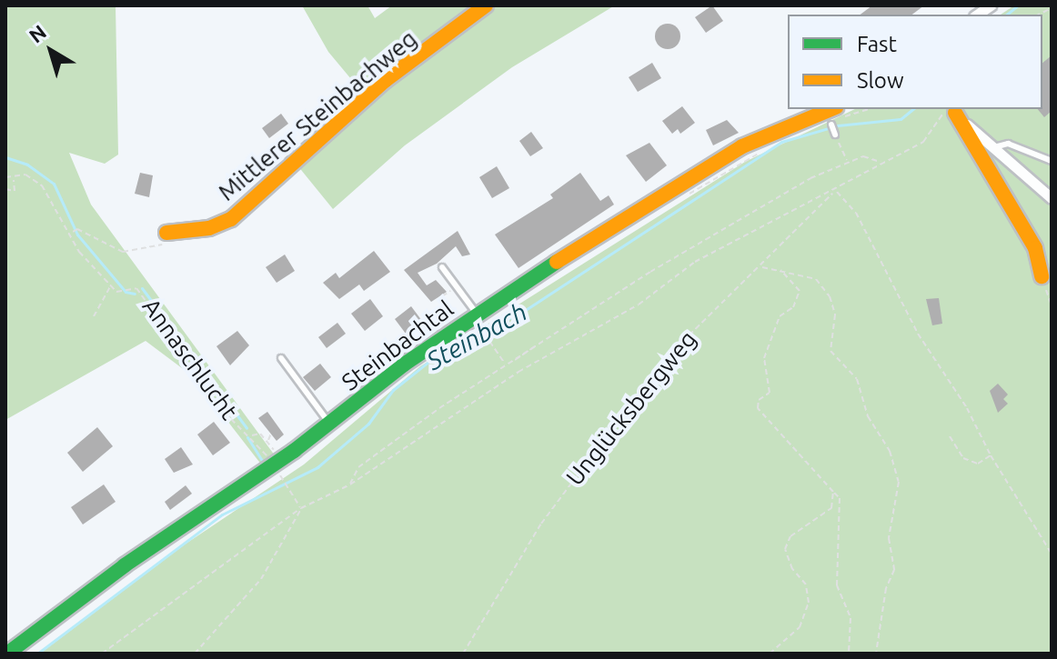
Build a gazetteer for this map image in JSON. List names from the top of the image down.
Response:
{
  "streets": {
    "street": ["Mittlerer Steinbachweg", "Steinbachtal"],
    "path": ["Annaschlucht", "Unglücksbergweg"]
  },
  "crossings": [
    ["Steinbachtal", "Annaschlucht"]
  ],
  "water": ["Steinbach"],
  "legend": ["Fast", "Slow"],
  "north": "top left"
}
